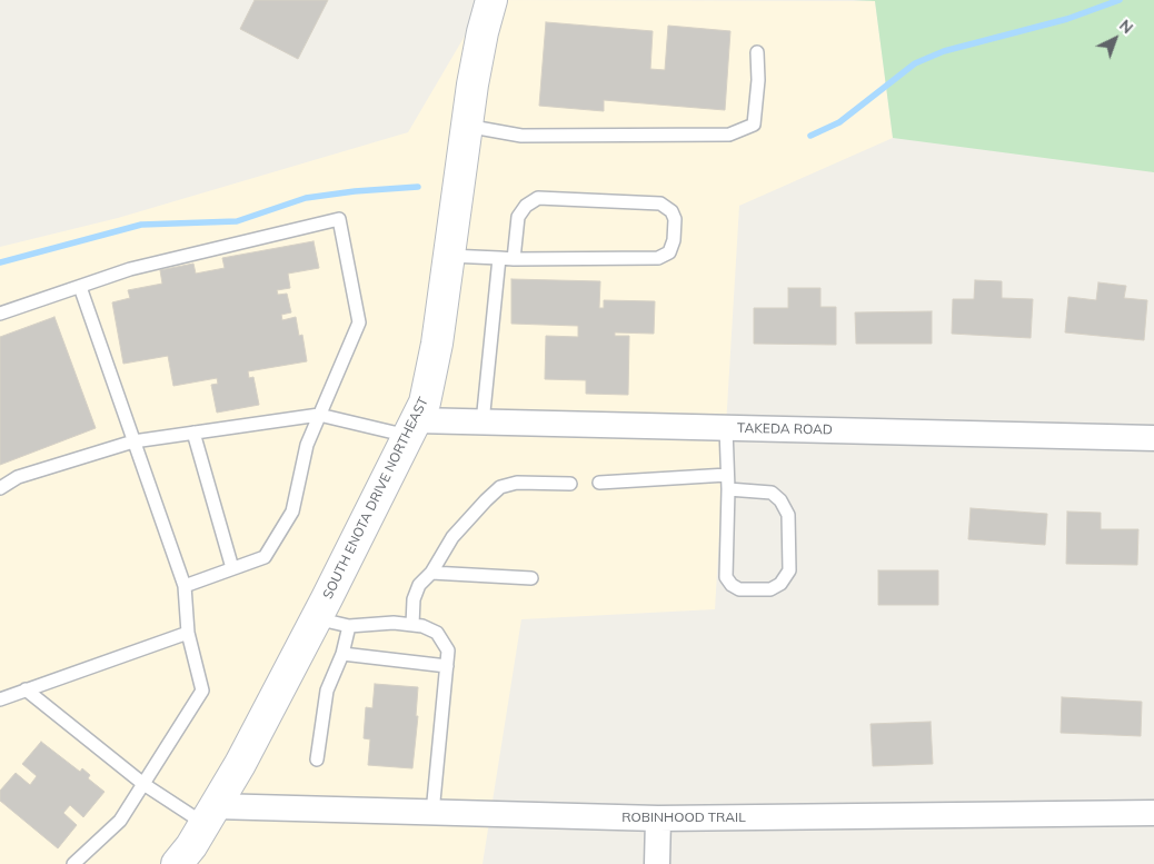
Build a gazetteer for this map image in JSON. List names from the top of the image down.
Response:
{
  "streets": {
    "main road": ["SOUTH ENOTA DRIVE NORTHEAST"],
    "street": ["TAKEDA ROAD", "ROBINHOOD TRAIL"]
  },
  "crossings": [
    ["TAKEDA ROAD", "SOUTH ENOTA DRIVE NORTHEAST"],
    ["SOUTH ENOTA DRIVE NORTHEAST", "ROBINHOOD TRAIL"]
  ],
  "north": "top right"
}
